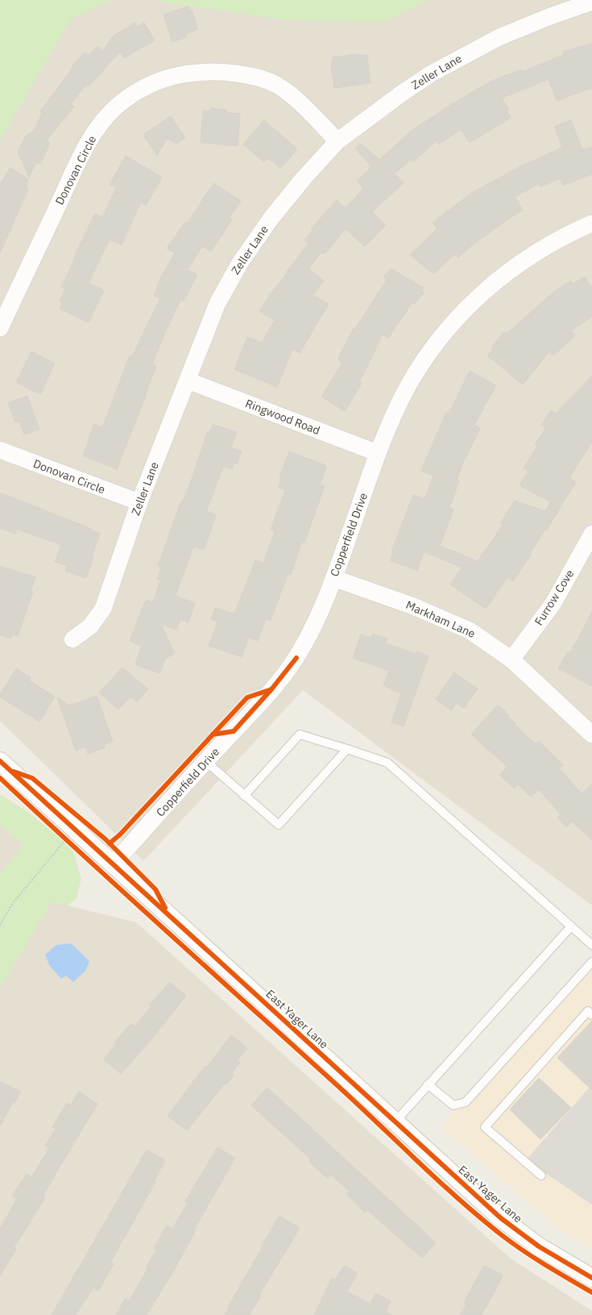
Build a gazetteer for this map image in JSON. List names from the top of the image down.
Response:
{
  "streets": {
    "street": [
      "Zeller Lane",
      "Donovan Circle",
      "Ringwood Road",
      "Copperfield Drive",
      "Furrow Cove",
      "Markham Lane",
      "East Yager Lane"
    ]
  },
  "crossings": [
    ["Zeller Lane", "Donovan Circle"],
    ["Zeller Lane", "Ringwood Road"],
    ["Ringwood Road", "Copperfield Drive"],
    ["Copperfield Drive", "Markham Lane"],
    ["Copperfield Drive", "East Yager Lane"],
    ["Furrow Cove", "Markham Lane"]
  ]
}
